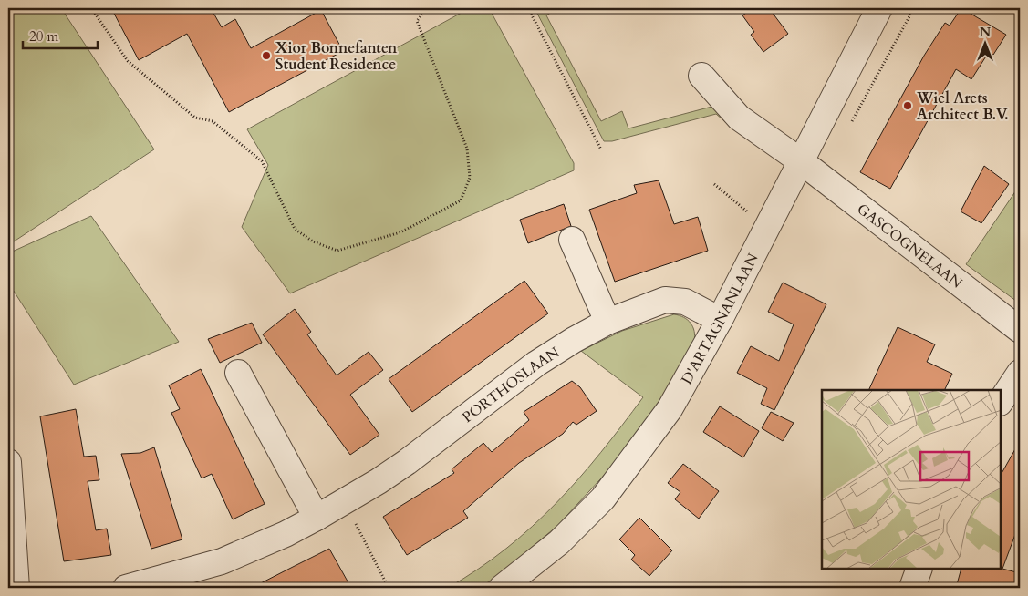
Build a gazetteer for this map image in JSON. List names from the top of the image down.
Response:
{
  "streets": {
    "street": ["GASCOGNELAAN", "D'ARTAGNANLAAN", "PORTHOSLAAN"]
  },
  "crossings": [
    ["GASCOGNELAAN", "D'ARTAGNANLAAN"],
    ["D'ARTAGNANLAAN", "PORTHOSLAAN"]
  ],
  "places": ["Xior Bonnefanten Student Residence", "Wiel Arets Architect B.V."],
  "scale_bar": "20 m",
  "north": "top"
}
